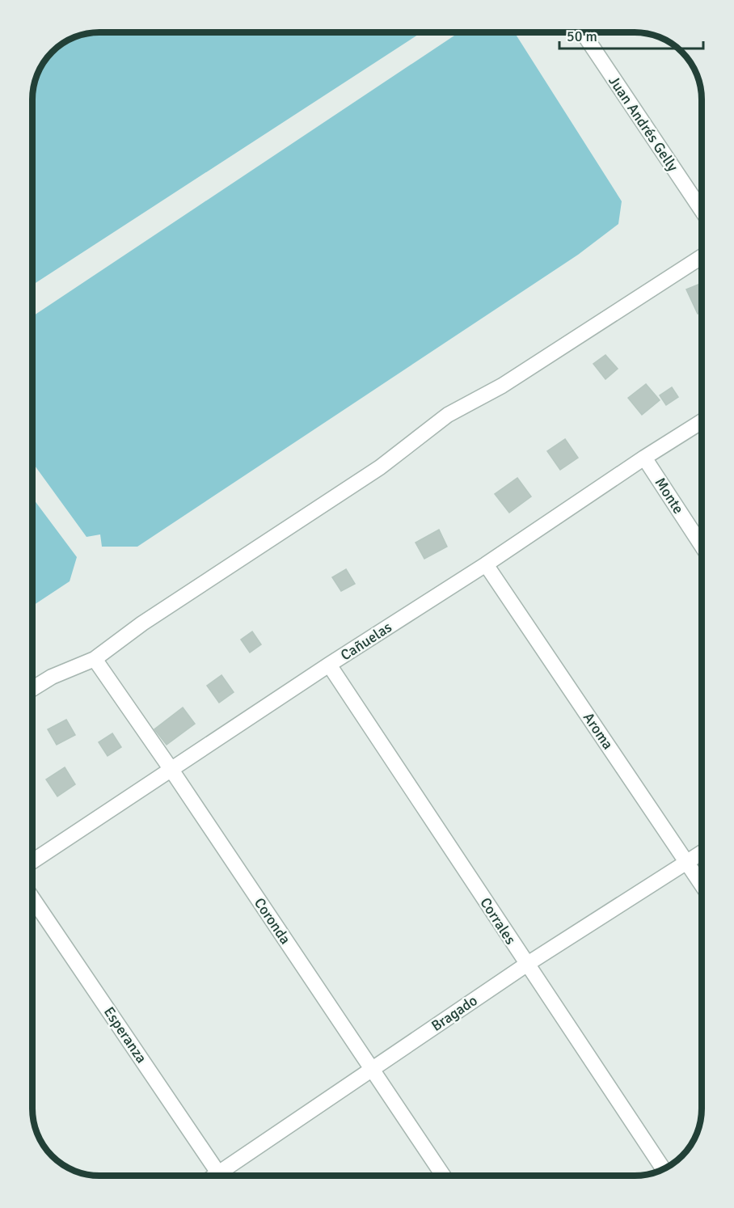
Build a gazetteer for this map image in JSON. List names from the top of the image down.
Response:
{
  "streets": {
    "street": [
      "Juan Andrés Gelly",
      "Monte",
      "Cañuelas",
      "Aroma",
      "Coronda",
      "Corrales",
      "Bragado",
      "Esperanza"
    ]
  },
  "crossings": [
    ["Monte", "Cañuelas"],
    ["Cañuelas", "Aroma"],
    ["Cañuelas", "Coronda"],
    ["Cañuelas", "Corrales"],
    ["Aroma", "Bragado"],
    ["Coronda", "Bragado"],
    ["Corrales", "Bragado"]
  ],
  "scale_bar": "50 m"
}
